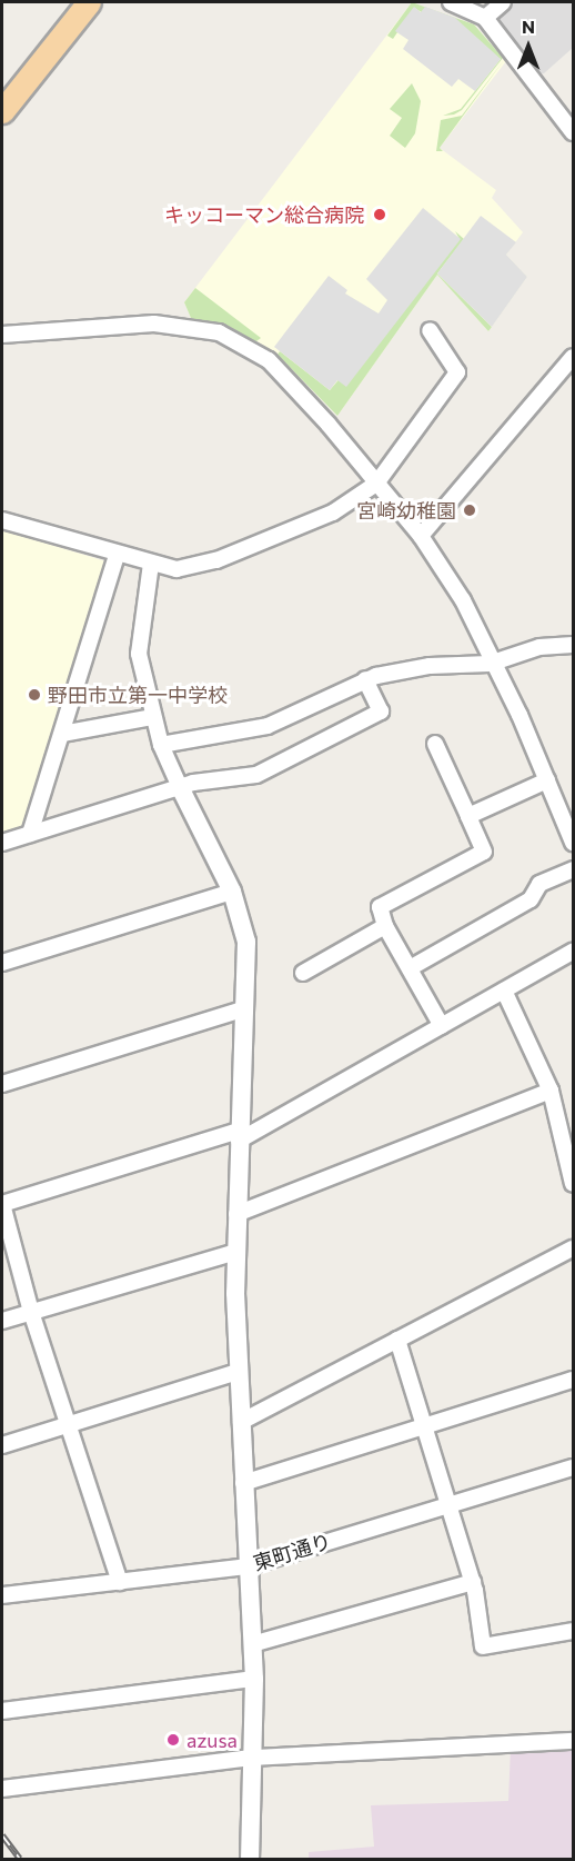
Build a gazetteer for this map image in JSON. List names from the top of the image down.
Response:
{
  "streets": {
    "street": ["東町通り"]
  },
  "places": [
    "キッコーマン総合病院",
    "宮崎幼稚園",
    "野田市立第一中学校",
    "azusa"
  ],
  "north": "top"
}
